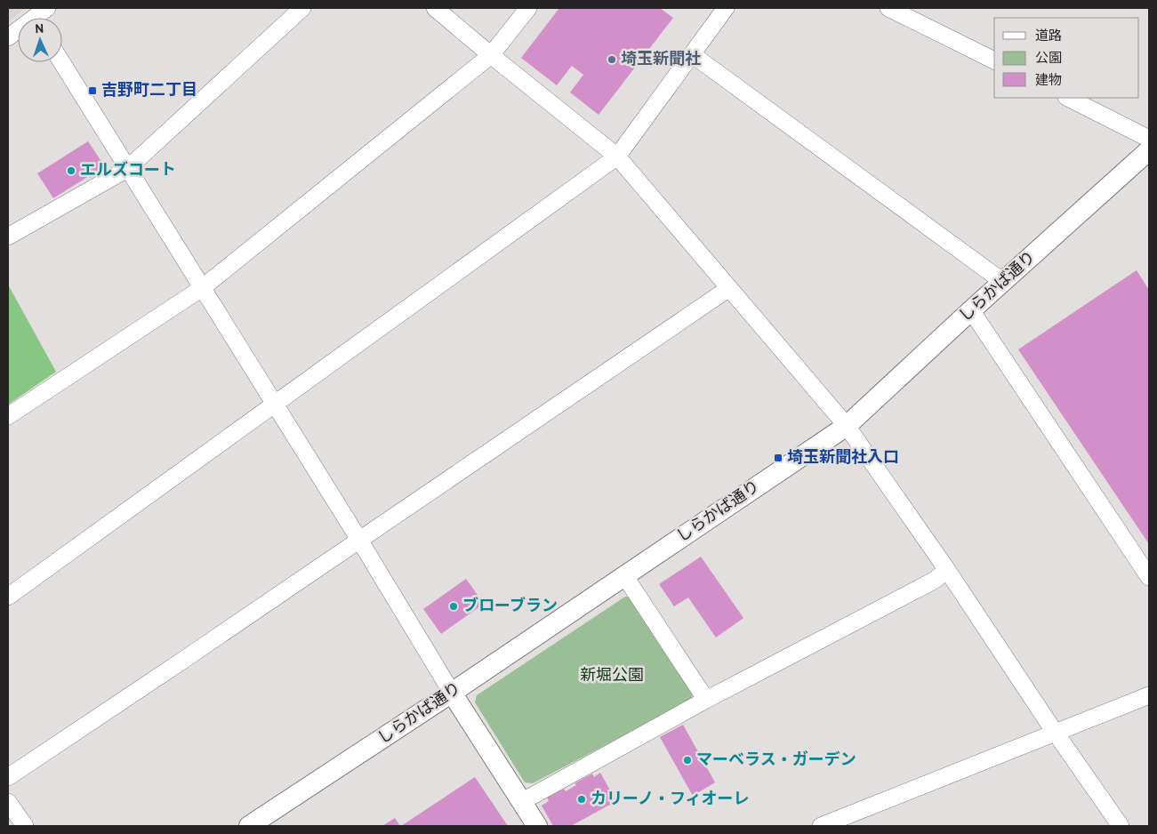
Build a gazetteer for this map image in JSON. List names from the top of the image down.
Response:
{
  "streets": {
    "street": ["しらかば通り"]
  },
  "parks": ["新堀公園"],
  "places": {
    "other": [
      "埼玉新聞社",
      "エルズコート",
      "ブローブラン",
      "マーベラス・ガーデン",
      "カリーノ・フィオーレ"
    ],
    "transit": ["吉野町二丁目", "埼玉新聞社入口"]
  },
  "legend": ["道路", "公園", "建物"],
  "north": "top"
}
